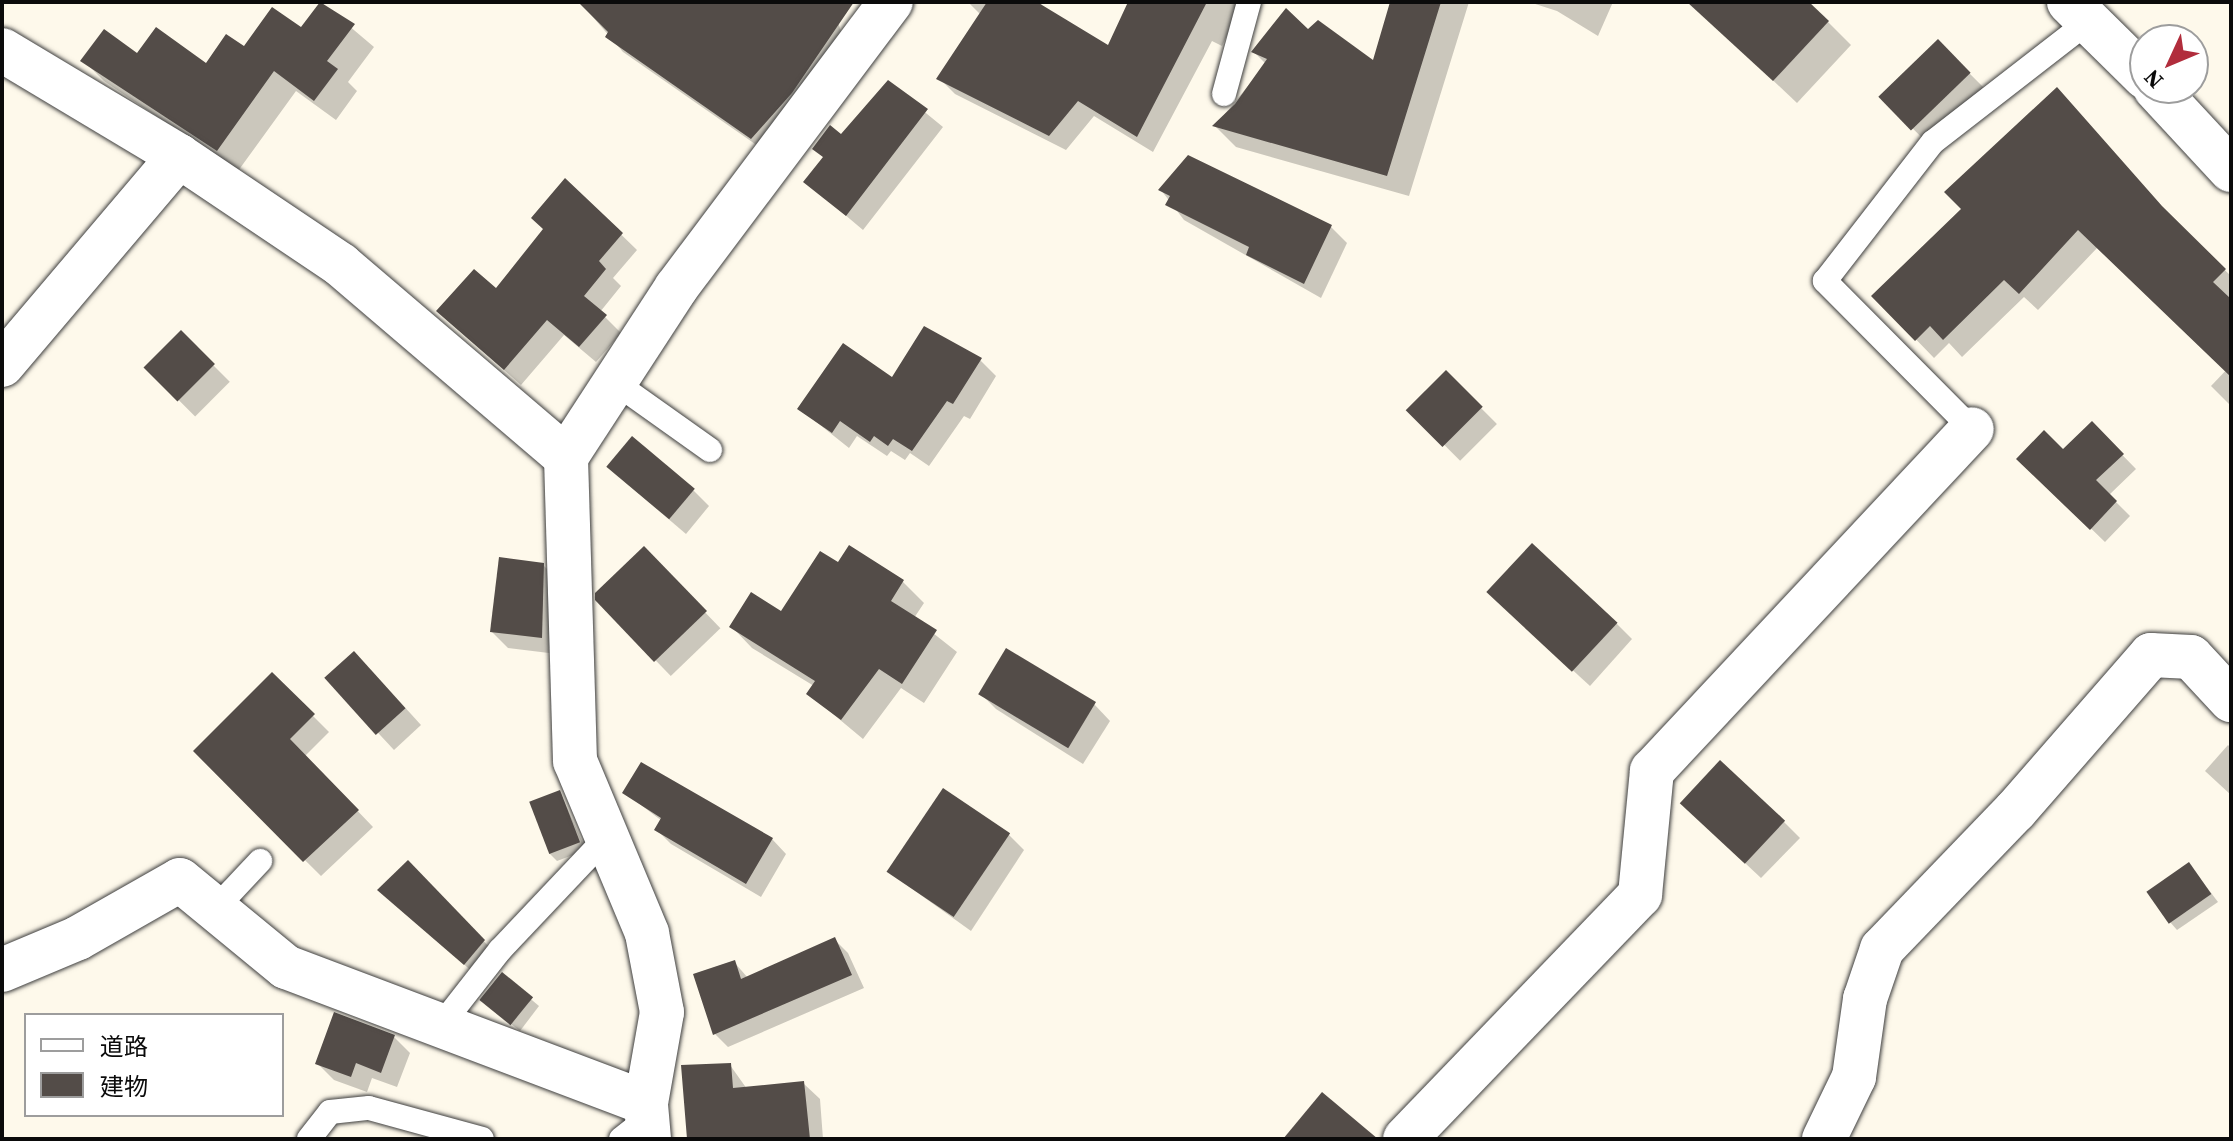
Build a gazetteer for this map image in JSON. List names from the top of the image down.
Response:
{
  "legend": ["道路", "建物"],
  "north": "bottom left"
}
